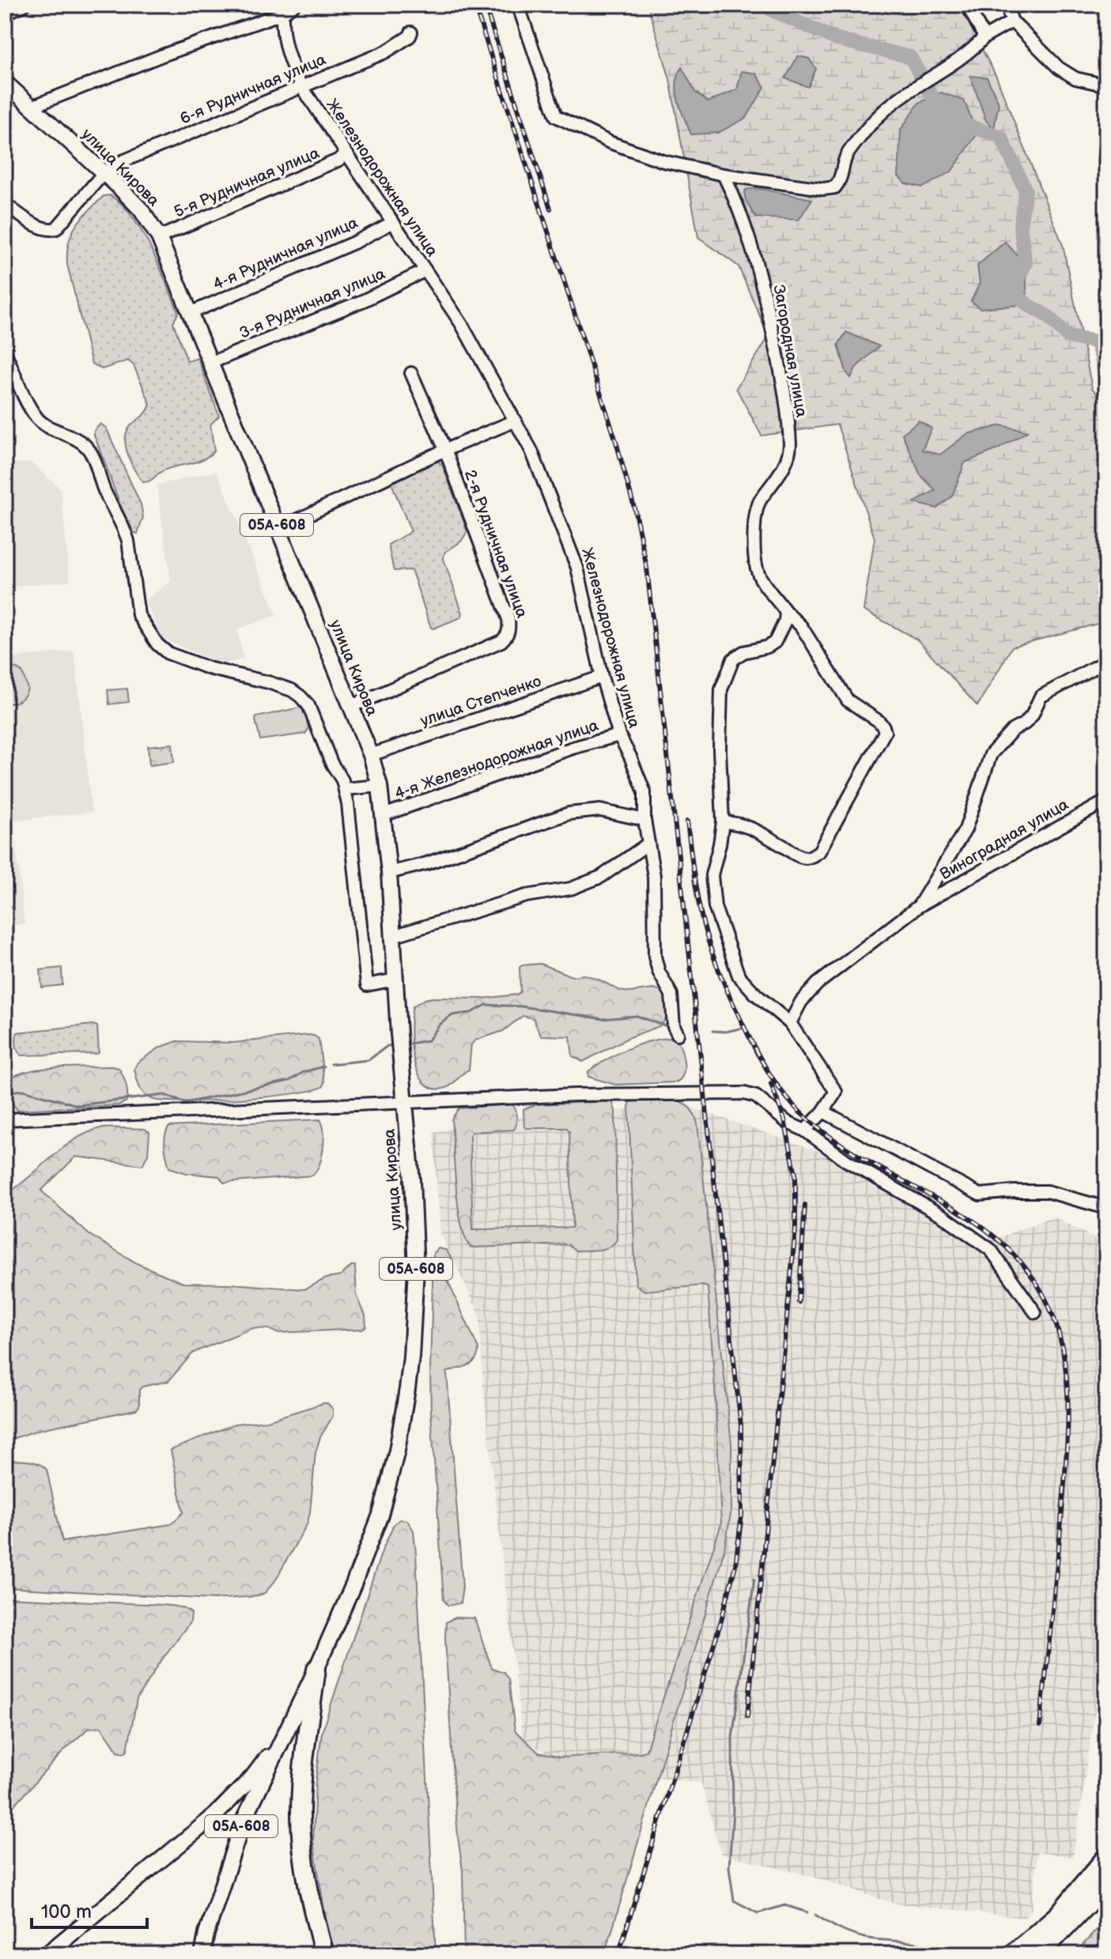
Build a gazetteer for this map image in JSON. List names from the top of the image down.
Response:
{
  "streets": {
    "main road": ["улица Кирова", "05А-608"],
    "street": [
      "6-я Рудничная улица",
      "Железнодорожная улица",
      "5-я Рудничная улица",
      "4-я Рудничная улица",
      "3-я Рудничная улица",
      "Загородная улица",
      "2-я Рудничная улица",
      "улица Степченко",
      "4-я Железнодорожная улица",
      "Виноградная улица"
    ]
  },
  "crossings": [
    ["6-я Рудничная улица", "улица Кирова"],
    ["6-я Рудничная улица", "Железнодорожная улица"],
    ["улица Кирова", "5-я Рудничная улица"],
    ["улица Кирова", "4-я Рудничная улица"],
    ["улица Кирова", "3-я Рудничная улица"],
    ["улица Кирова", "05А-608"],
    ["улица Кирова", "2-я Рудничная улица"],
    ["улица Кирова", "улица Степченко"],
    ["улица Кирова", "4-я Железнодорожная улица"],
    ["Железнодорожная улица", "5-я Рудничная улица"],
    ["Железнодорожная улица", "4-я Рудничная улица"],
    ["Железнодорожная улица", "3-я Рудничная улица"],
    ["Железнодорожная улица", "улица Степченко"],
    ["Железнодорожная улица", "4-я Железнодорожная улица"]
  ],
  "scale_bar": "100 m"
}
